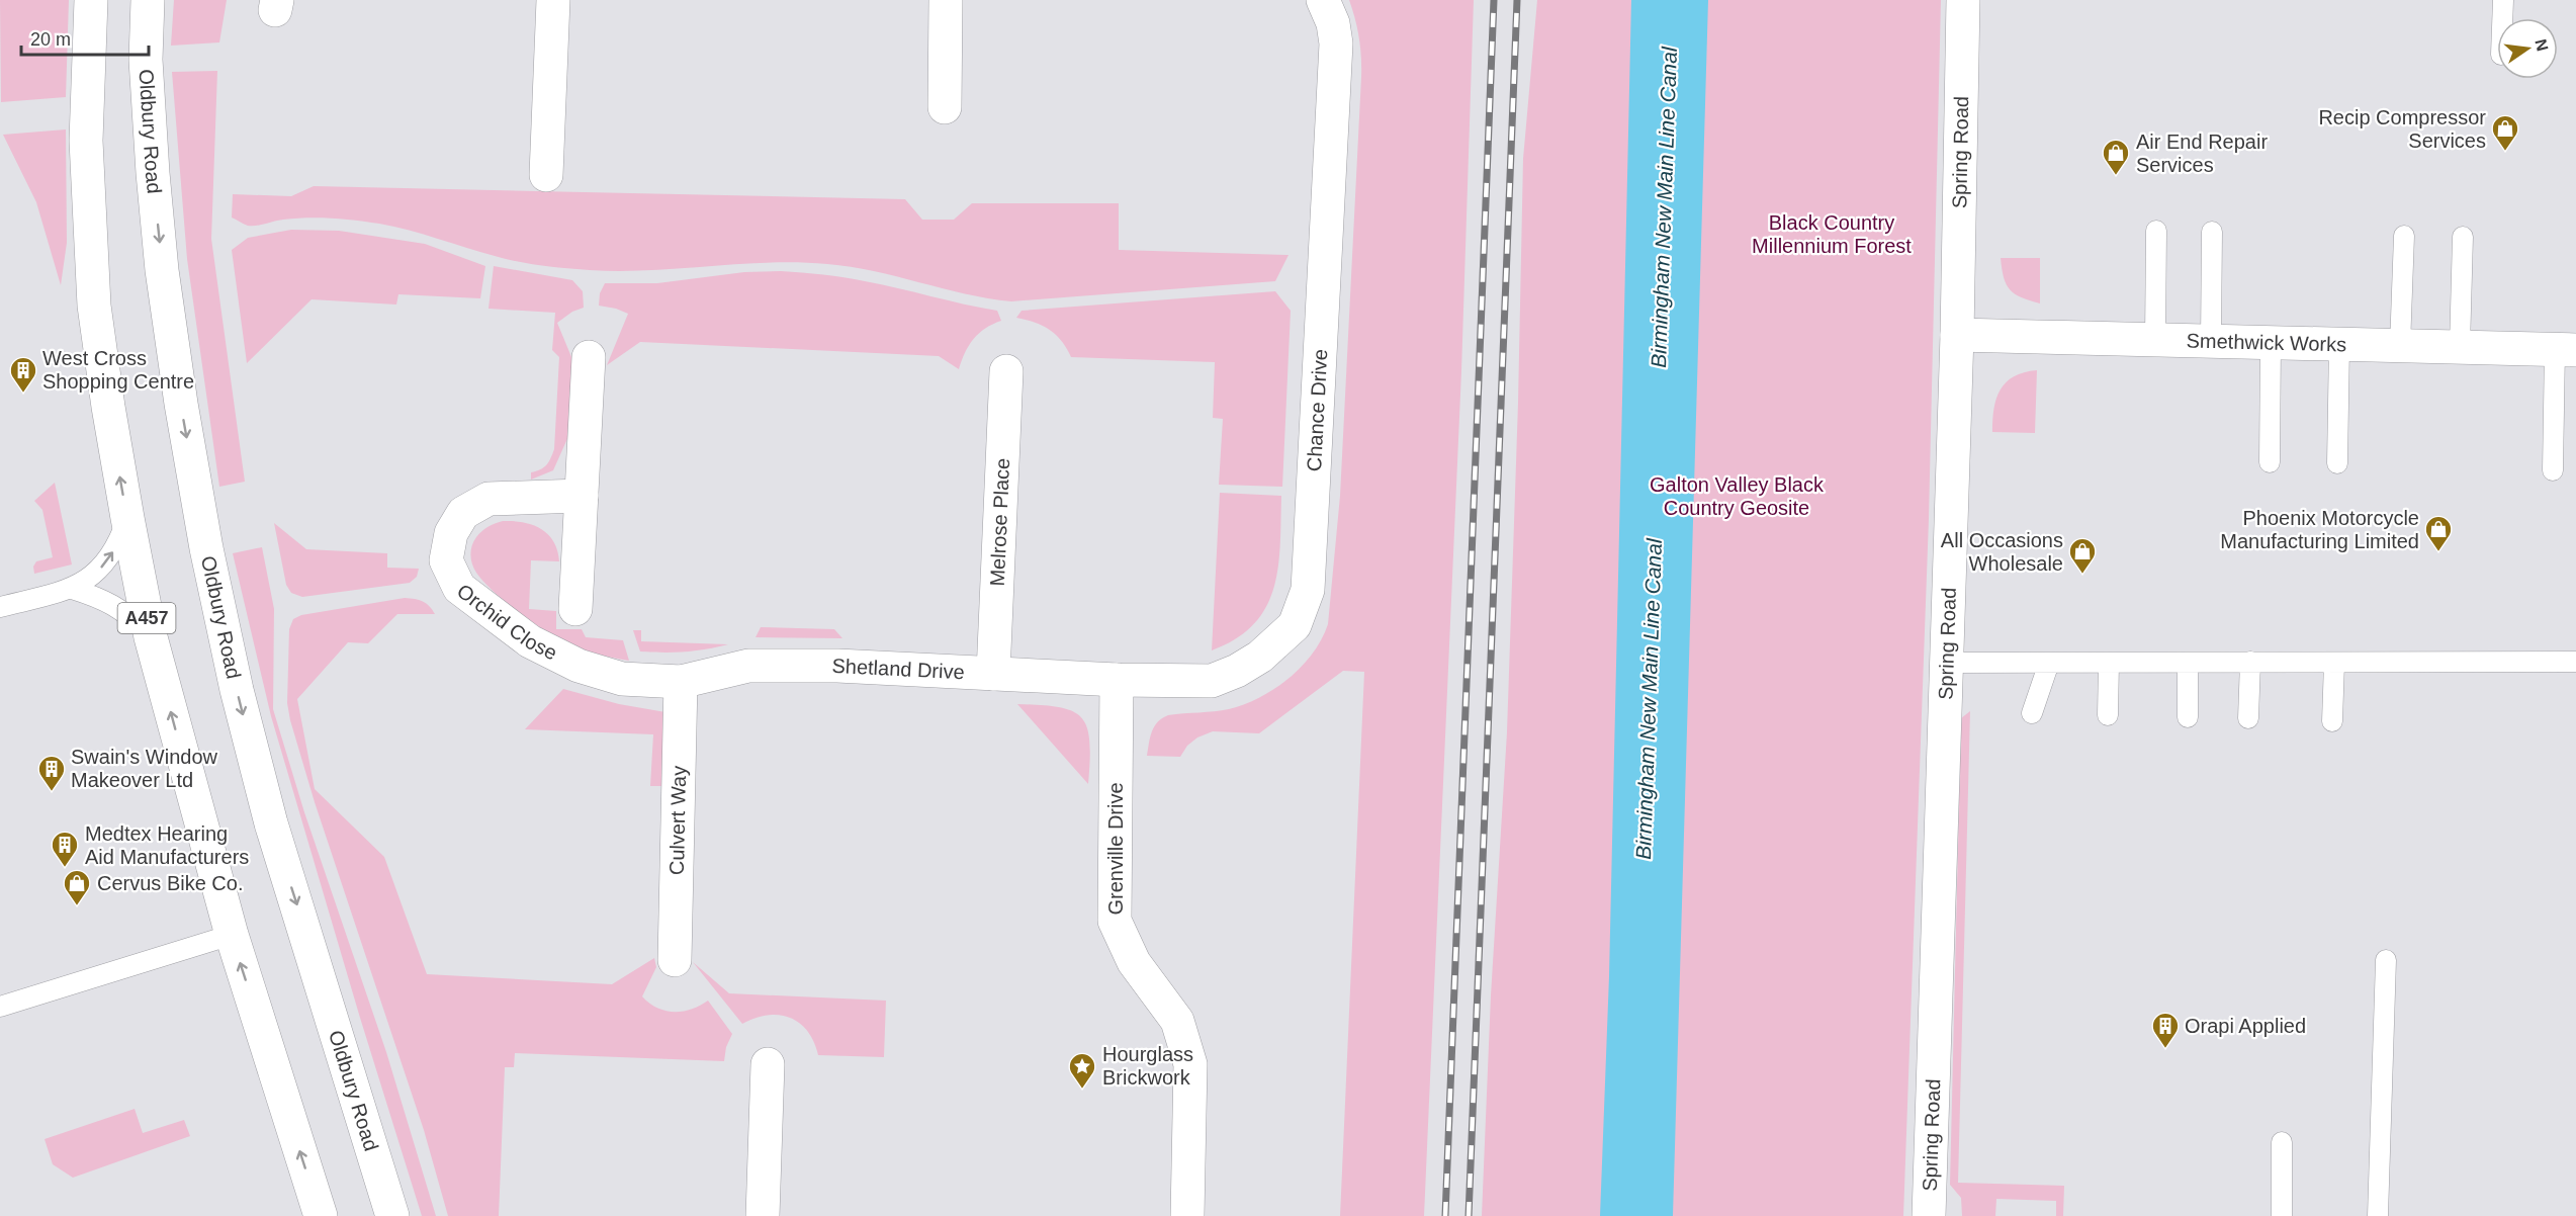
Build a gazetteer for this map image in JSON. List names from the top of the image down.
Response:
{
  "streets": {
    "street": [
      "Oldbury Road",
      "Spring Road",
      "Smethwick Works",
      "Chance Drive",
      "Melrose Place",
      "A457",
      "Orchid Close",
      "Shetland Drive",
      "Culvert Way",
      "Grenville Drive"
    ]
  },
  "crossings": [
    ["Spring Road", "Smethwick Works"],
    ["Chance Drive", "Shetland Drive"],
    ["Chance Drive", "Grenville Drive"],
    ["Melrose Place", "Shetland Drive"],
    ["Orchid Close", "Shetland Drive"],
    ["Orchid Close", "Culvert Way"],
    ["Shetland Drive", "Culvert Way"],
    ["Shetland Drive", "Grenville Drive"]
  ],
  "water": ["Birmingham New Main Line Canal"],
  "parks": ["Black Country Millennium Forest", "Galton Valley Black Country Geosite"],
  "places": {
    "shop": [
      "Recip Compressor Services",
      "Air End Repair Services",
      "Phoenix Motorcycle Manufacturing Limited",
      "All Occasions Wholesale",
      "Cervus Bike Co."
    ],
    "building": [
      "West Cross Shopping Centre",
      "Swain's Window Makeover Ltd",
      "Medtex Hearing Aid Manufacturers",
      "Orapi Applied"
    ],
    "place": ["Hourglass Brickwork"]
  },
  "scale_bar": "20 m",
  "north": "right"
}
